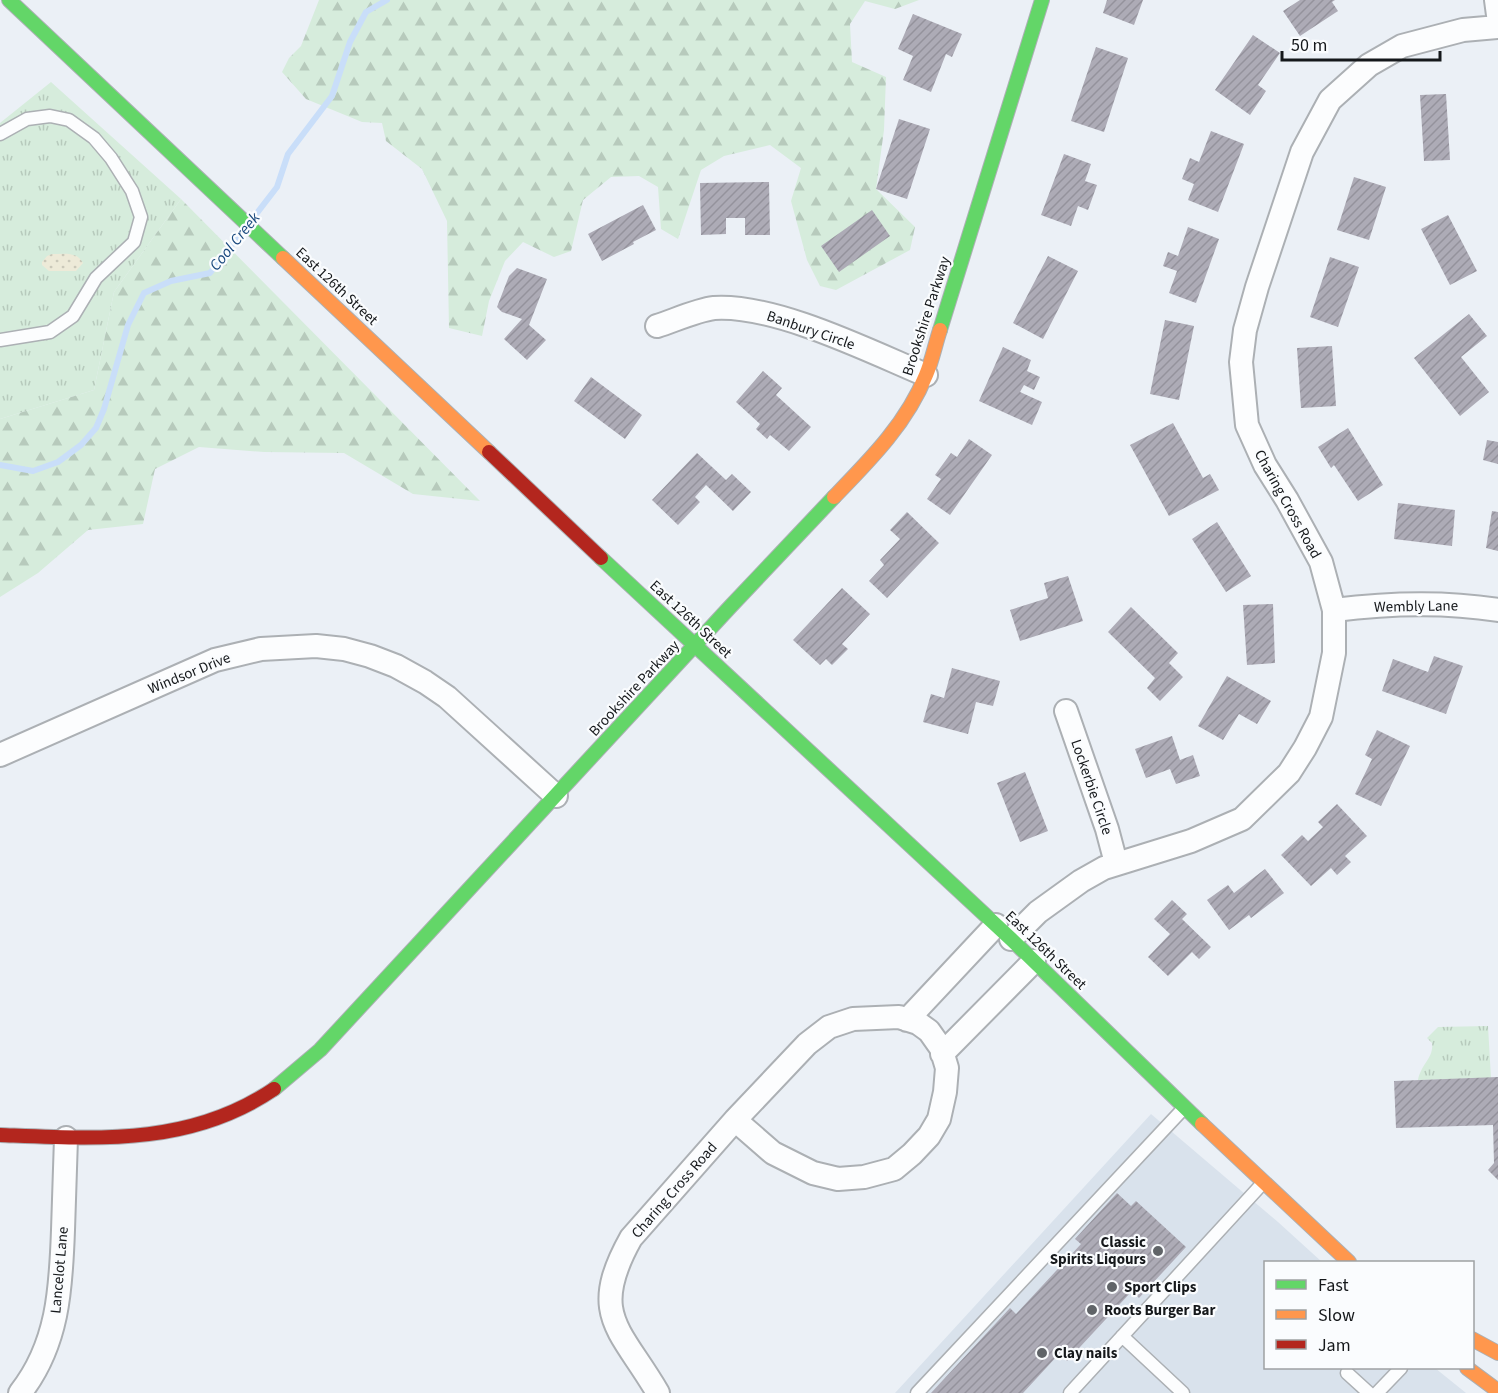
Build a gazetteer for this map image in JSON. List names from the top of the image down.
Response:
{
  "streets": {
    "street": [
      "East 126th Street",
      "Brookshire Parkway",
      "Banbury Circle",
      "Charing Cross Road",
      "Wembly Lane",
      "Windsor Drive",
      "Lockerbie Circle",
      "Lancelot Lane"
    ]
  },
  "crossings": [
    ["East 126th Street", "Brookshire Parkway"],
    ["East 126th Street", "Charing Cross Road"],
    ["Brookshire Parkway", "Banbury Circle"],
    ["Brookshire Parkway", "Windsor Drive"],
    ["Brookshire Parkway", "Lancelot Lane"],
    ["Charing Cross Road", "Wembly Lane"],
    ["Charing Cross Road", "Lockerbie Circle"]
  ],
  "water": ["Cool Creek"],
  "places": [
    "Classic Spirits Liqours",
    "Sport Clips",
    "Roots Burger Bar",
    "Clay nails"
  ],
  "legend": ["Fast", "Slow", "Jam"],
  "scale_bar": "50 m"
}
